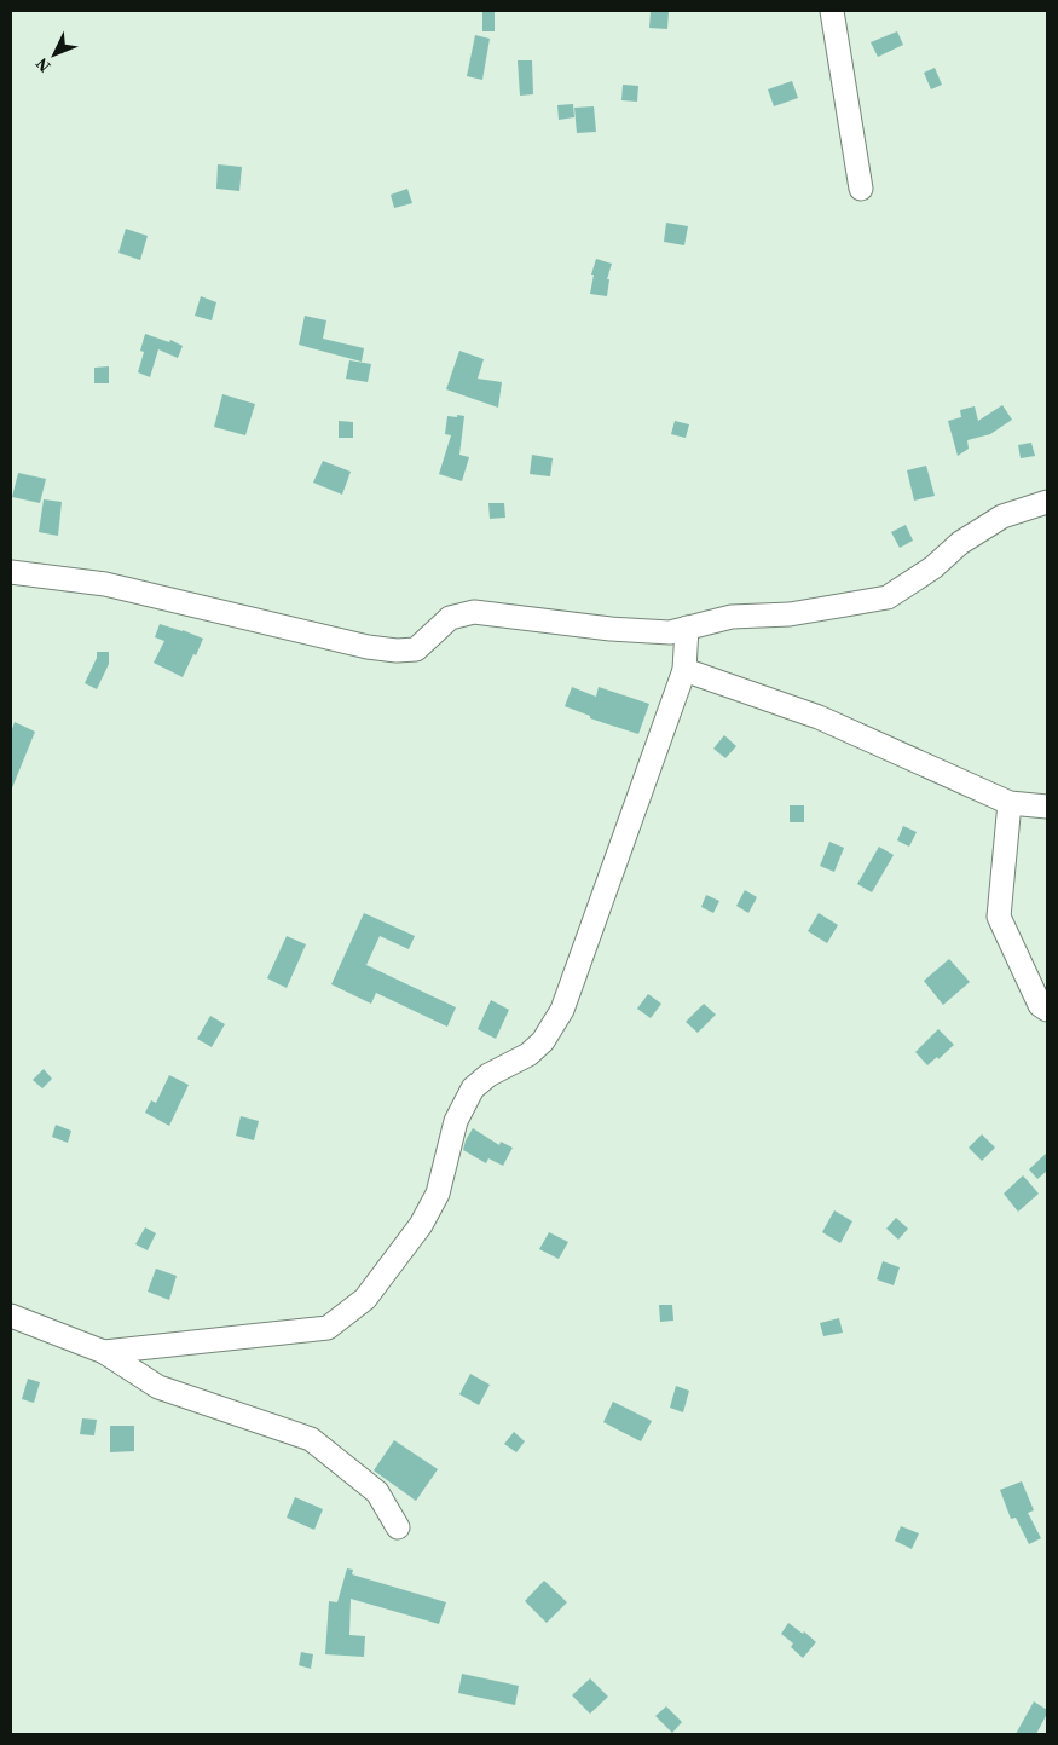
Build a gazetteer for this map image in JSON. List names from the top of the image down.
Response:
{
  "north": "bottom left"
}
